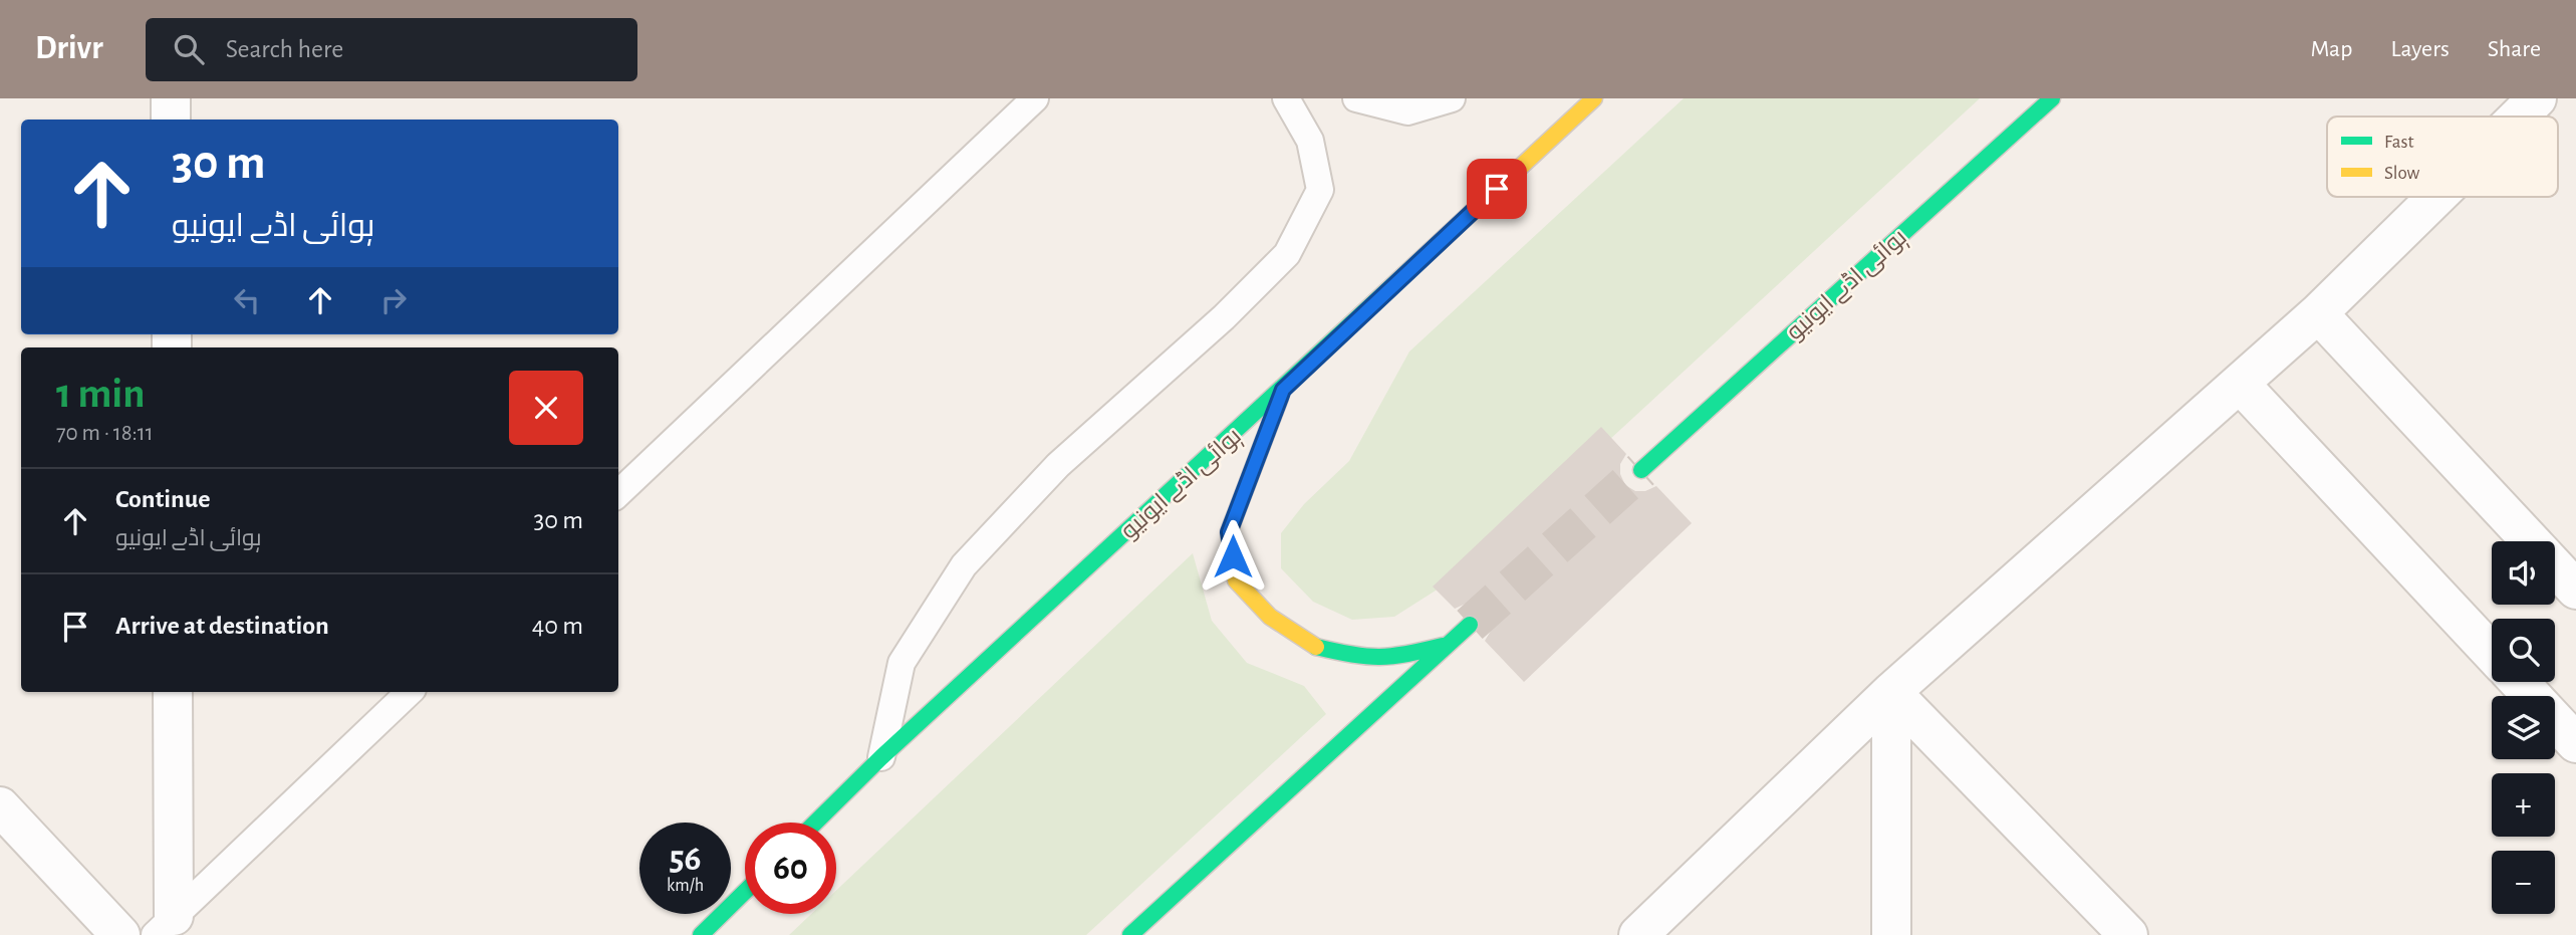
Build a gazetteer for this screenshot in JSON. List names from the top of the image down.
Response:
{
  "streets": {
    "main road": ["ہوائی اڈے ایونیو"]
  },
  "legend": ["Fast", "Slow"],
  "page": {
    "header": "Drivr",
    "search": "Search here",
    "nav": ["Map", "Layers", "Share"],
    "turn": ["30 m", "ہوائی اڈے ایونیو"],
    "heading": ["1 min", "70 m · 18:11"],
    "list": [
      {
        "name": "Continue",
        "note": "ہوائی اڈے ایونیو",
        "value": "30 m"
      },
      {
        "name": "Arrive at destination",
        "value": "40 m"
      }
    ],
    "map_buttons": ["+", "−"],
    "speed": "56 km/h",
    "limit": "60"
  }
}
